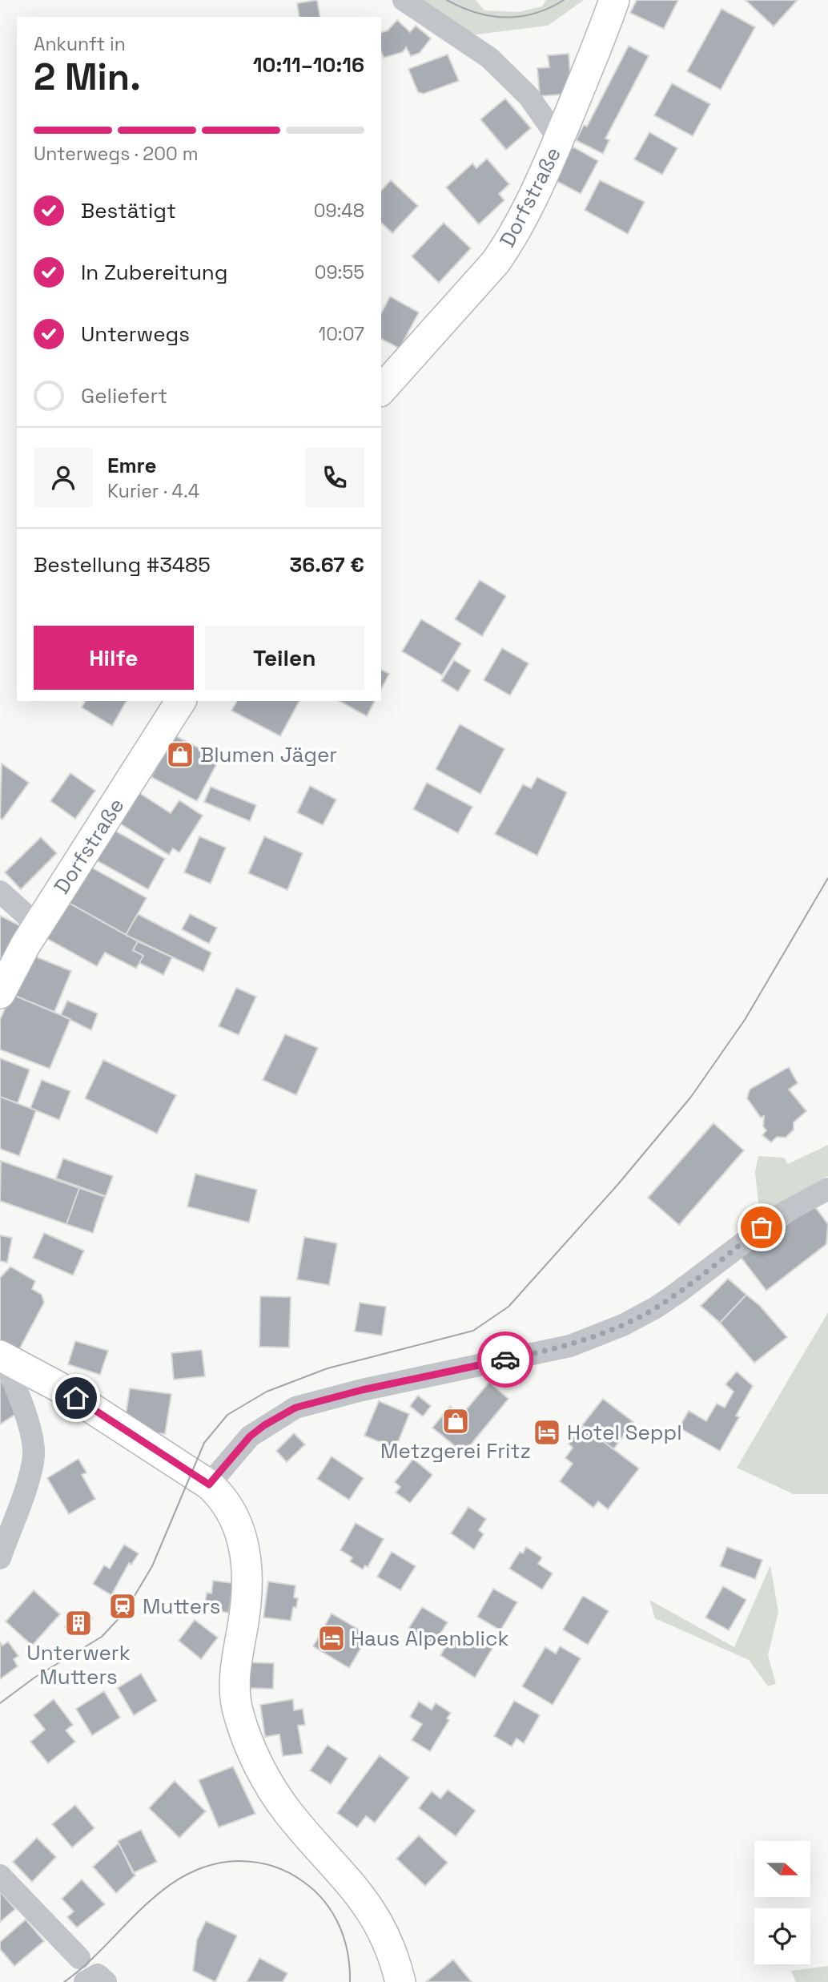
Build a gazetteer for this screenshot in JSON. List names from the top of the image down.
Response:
{
  "streets": {
    "main road": ["Dorfstraße"]
  },
  "places": {
    "shop": ["Blumen Jäger", "Metzgerei Fritz"],
    "hotel": ["Hotel Seppl", "Haus Alpenblick"],
    "station": ["Mutters"],
    "building": ["Unterwerk Mutters"]
  },
  "north": "right",
  "page": {
    "heading": ["2 Min.", "Ankunft in", "10:11–10:16"],
    "panel": [
      "Emre",
      "Kurier · 4.4",
      "Bestellung #3485",
      "36.67 €"
    ],
    "bar": "Unterwegs · 200 m",
    "list": [
      ["Bestätigt", "09:48"],
      ["In Zubereitung", "09:55"],
      ["Unterwegs", "10:07"],
      "Geliefert"
    ],
    "buttons": ["Hilfe", "Teilen"]
  }
}
